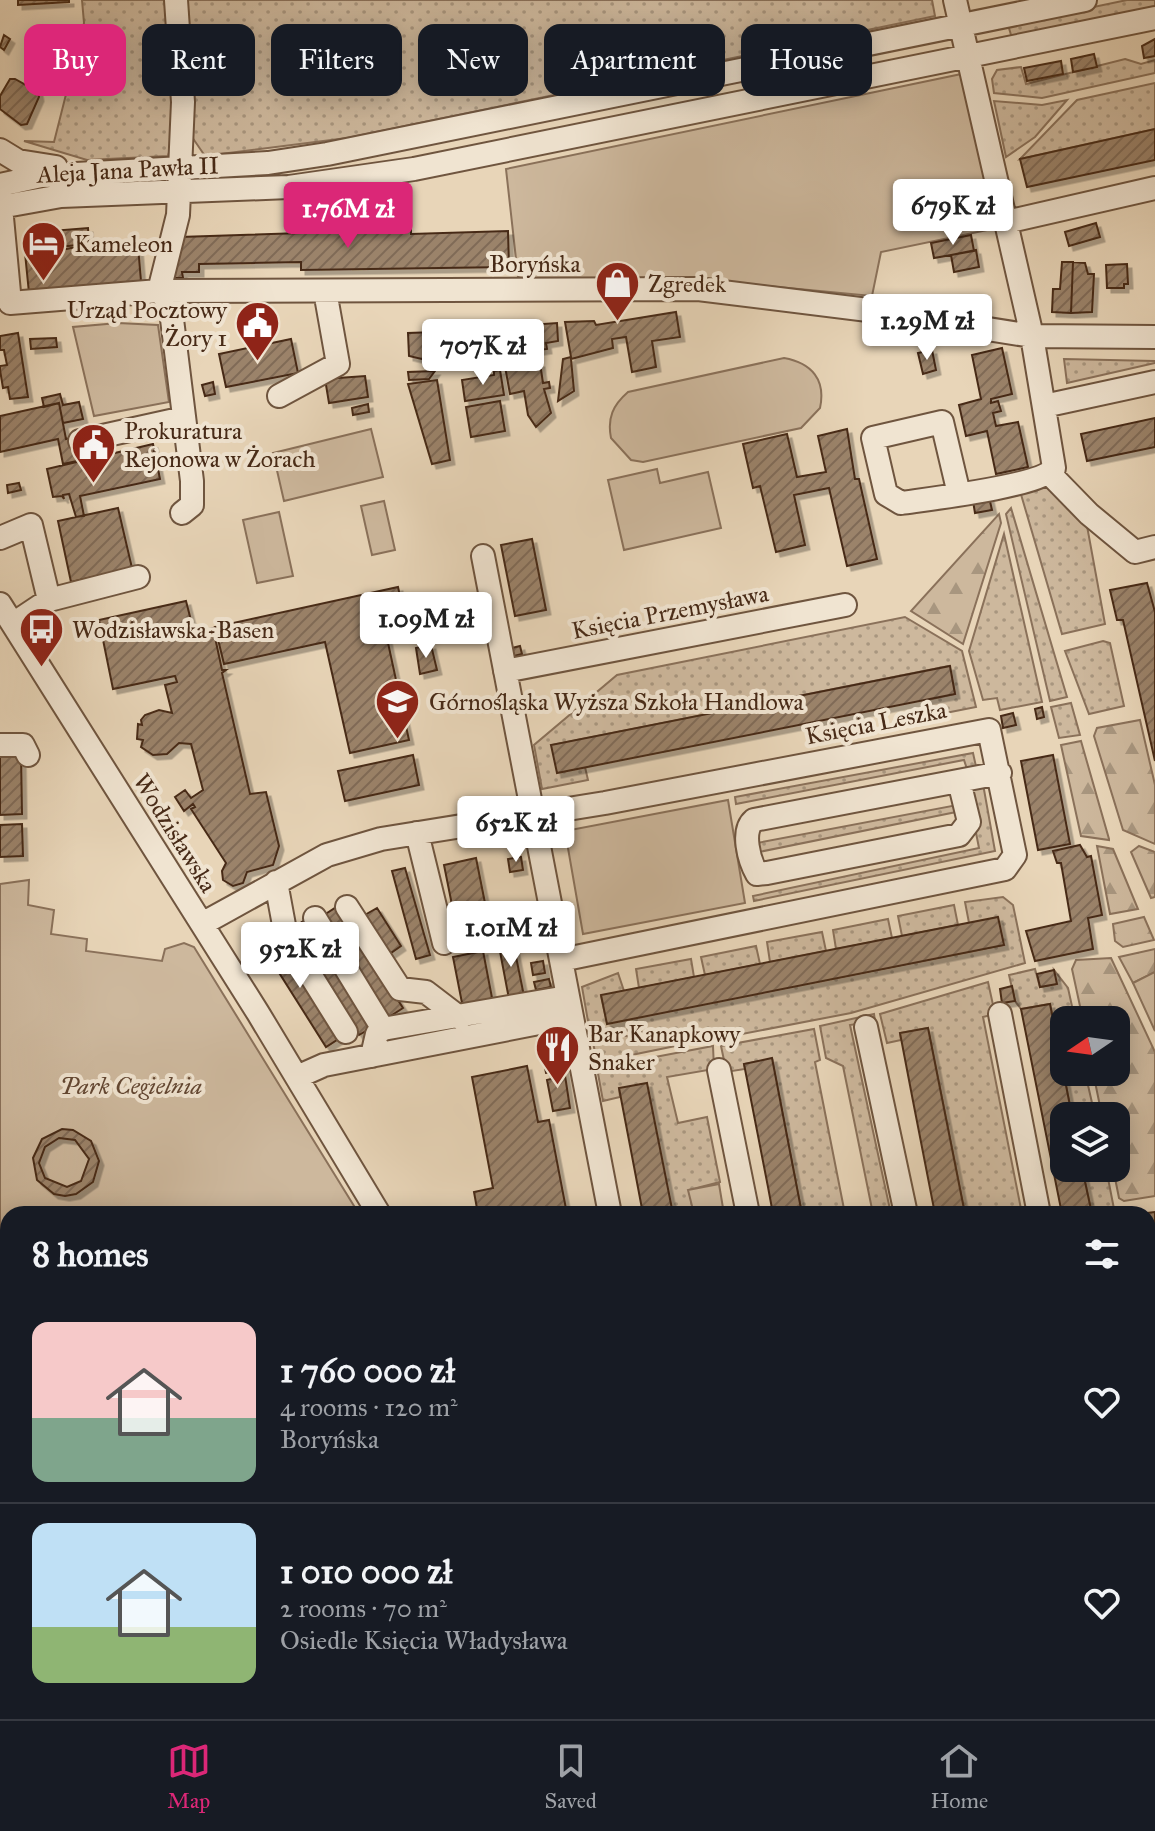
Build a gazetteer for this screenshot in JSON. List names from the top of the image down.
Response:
{
  "streets": {
    "street": [
      "Aleja Jana Pawła II",
      "Boryńska",
      "Księcia Przemysława",
      "Księcia Leszka",
      "Wodzisławska"
    ]
  },
  "crossings": [
    ["Aleja Jana Pawła II", "Boryńska"],
    ["Księcia Leszka", "Wodzisławska"]
  ],
  "parks": ["Park Cegielnia"],
  "places": {
    "hotel": ["Kameleon"],
    "shop": ["Zgredek"],
    "public building": ["Urząd Pocztowy Żory 1", "Prokuratura Rejonowa w Żorach"],
    "bus stop": ["Wodzisławska-Basen"],
    "school or university": ["Górnośląska Wyższa Szkoła Handlowa"],
    "restaurant": ["Bar Kanapkowy Snaker"]
  },
  "north": "left",
  "page": {
    "chip": [
      "Buy",
      "Rent",
      "Filters",
      "New",
      "Apartment",
      "House"
    ],
    "price": [
      "679K zł",
      "1.76M zł",
      "1.29M zł",
      "707K zł",
      "1.09M zł",
      "652K zł",
      "1.01M zł",
      "952K zł"
    ],
    "heading": "8 homes",
    "list": [
      {
        "name": "1 760 000 zł",
        "note": "4 rooms · 120 m² · Boryńska"
      },
      {
        "name": "1 010 000 zł",
        "note": "2 rooms · 70 m² · Osiedle Księcia Władysława"
      }
    ],
    "tabs": ["Map", "Saved", "Home"]
  }
}
